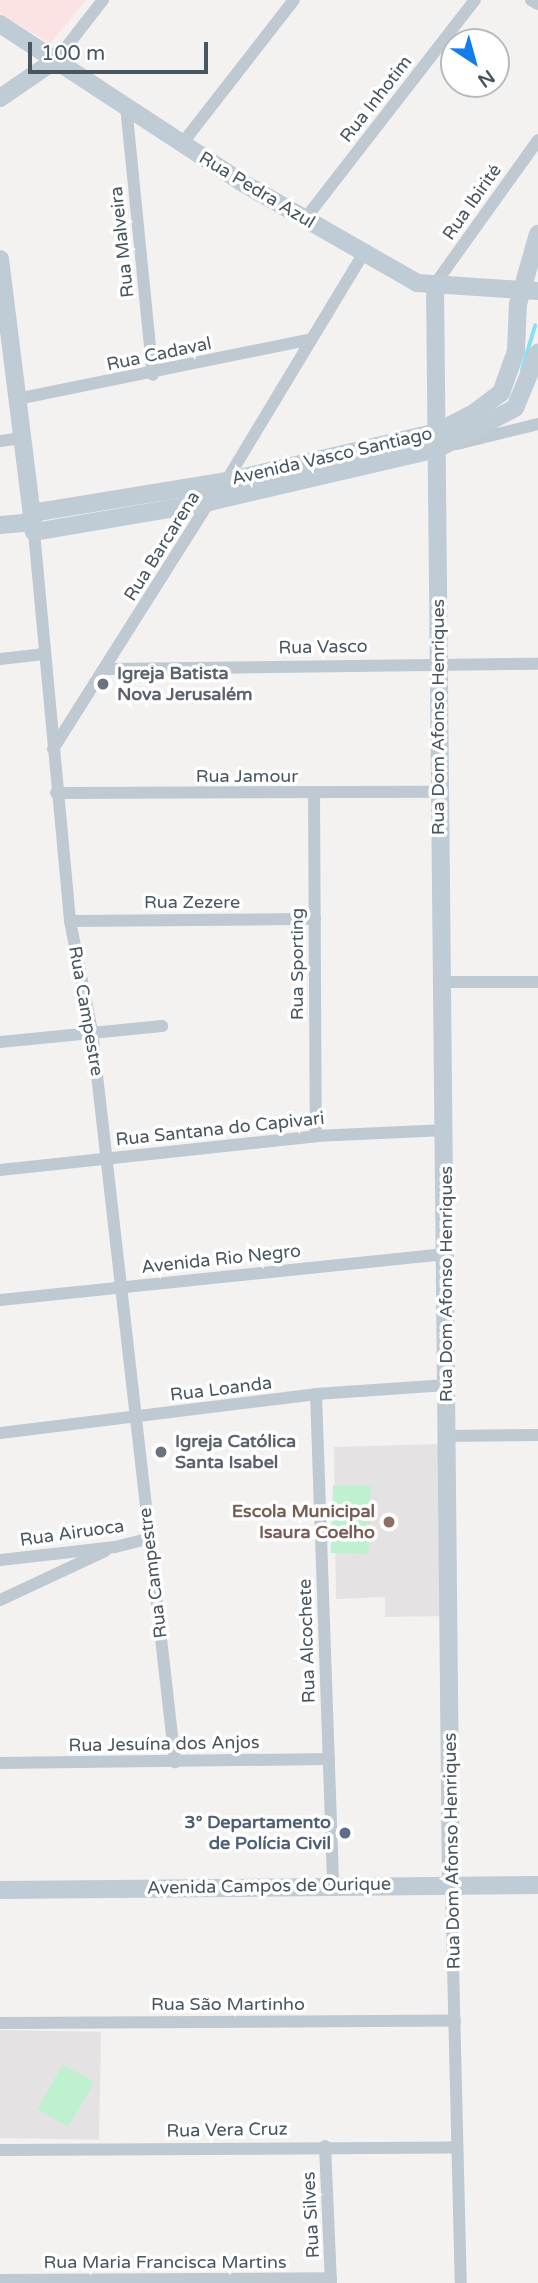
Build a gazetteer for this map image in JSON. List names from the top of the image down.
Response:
{
  "streets": {
    "street": [
      "Rua Inhotim",
      "Rua Pedra Azul",
      "Rua Ibirité",
      "Rua Malveira",
      "Rua Cadaval",
      "Avenida Vasco Santiago",
      "Rua Barcarena",
      "Rua Vasco",
      "Rua Dom Afonso Henriques",
      "Rua Jamour",
      "Rua Zezere",
      "Rua Sporting",
      "Rua Campestre",
      "Rua Santana do Capivari",
      "Avenida Rio Negro",
      "Rua Loanda",
      "Rua Airuoca",
      "Rua Alcochete",
      "Rua Jesuína dos Anjos",
      "Avenida Campos de Ourique",
      "Rua São Martinho",
      "Rua Vera Cruz",
      "Rua Silves",
      "Rua Maria Francisca Martins"
    ]
  },
  "crossings": [
    ["Rua Inhotim", "Rua Pedra Azul"],
    ["Rua Pedra Azul", "Rua Ibirité"],
    ["Rua Pedra Azul", "Rua Malveira"],
    ["Rua Pedra Azul", "Avenida Vasco Santiago"],
    ["Rua Pedra Azul", "Rua Barcarena"],
    ["Rua Pedra Azul", "Rua Dom Afonso Henriques"],
    ["Rua Ibirité", "Rua Dom Afonso Henriques"],
    ["Rua Malveira", "Rua Cadaval"],
    ["Rua Cadaval", "Rua Barcarena"],
    ["Rua Cadaval", "Rua Campestre"],
    ["Avenida Vasco Santiago", "Rua Barcarena"],
    ["Avenida Vasco Santiago", "Rua Dom Afonso Henriques"],
    ["Avenida Vasco Santiago", "Rua Campestre"],
    ["Rua Barcarena", "Rua Vasco"],
    ["Rua Barcarena", "Rua Campestre"],
    ["Rua Vasco", "Rua Dom Afonso Henriques"],
    ["Rua Dom Afonso Henriques", "Rua Jamour"],
    ["Rua Dom Afonso Henriques", "Rua Santana do Capivari"],
    ["Rua Dom Afonso Henriques", "Avenida Rio Negro"],
    ["Rua Dom Afonso Henriques", "Rua Loanda"],
    ["Rua Dom Afonso Henriques", "Avenida Campos de Ourique"],
    ["Rua Dom Afonso Henriques", "Rua São Martinho"],
    ["Rua Dom Afonso Henriques", "Rua Vera Cruz"],
    ["Rua Jamour", "Rua Sporting"],
    ["Rua Jamour", "Rua Campestre"],
    ["Rua Zezere", "Rua Sporting"],
    ["Rua Zezere", "Rua Campestre"],
    ["Rua Sporting", "Rua Santana do Capivari"],
    ["Rua Campestre", "Rua Santana do Capivari"],
    ["Rua Campestre", "Avenida Rio Negro"],
    ["Rua Campestre", "Rua Loanda"],
    ["Rua Campestre", "Rua Airuoca"],
    ["Rua Campestre", "Rua Jesuína dos Anjos"],
    ["Rua Loanda", "Rua Alcochete"],
    ["Rua Alcochete", "Rua Jesuína dos Anjos"],
    ["Rua Alcochete", "Avenida Campos de Ourique"],
    ["Rua Vera Cruz", "Rua Silves"],
    ["Rua Silves", "Rua Maria Francisca Martins"]
  ],
  "places": [
    "Igreja Batista Nova Jerusalém",
    "Igreja Católica Santa Isabel",
    "Escola Municipal Isaura Coelho",
    "3° Departamento de Polícia Civil"
  ],
  "scale_bar": "100 m",
  "north": "bottom right"
}
